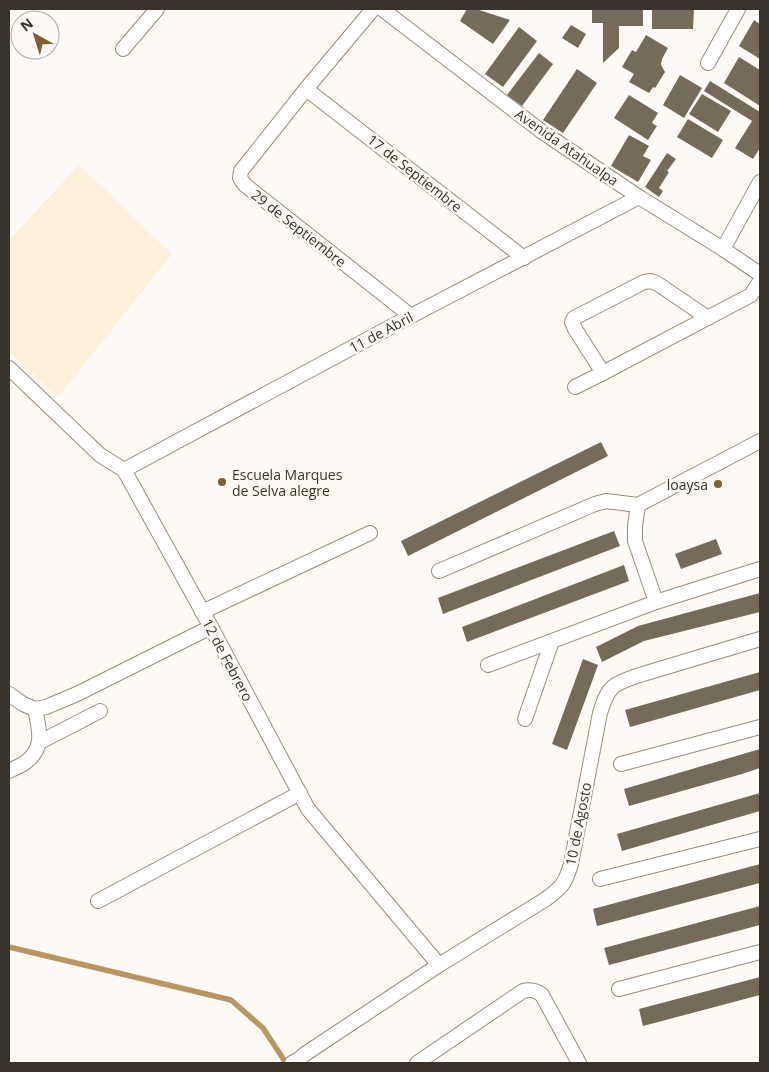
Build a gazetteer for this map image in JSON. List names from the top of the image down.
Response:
{
  "streets": {
    "street": [
      "Avenida Atahualpa",
      "17 de Septiembre",
      "29 de Septiembre",
      "11 de Abril",
      "12 de Febrero",
      "10 de Agosto"
    ]
  },
  "crossings": [
    ["Avenida Atahualpa", "11 de Abril"],
    ["17 de Septiembre", "29 de Septiembre"],
    ["17 de Septiembre", "11 de Abril"],
    ["29 de Septiembre", "11 de Abril"],
    ["11 de Abril", "12 de Febrero"],
    ["12 de Febrero", "10 de Agosto"]
  ],
  "places": ["Escuela Marques de Selva alegre", "loaysa"],
  "north": "top left"
}
